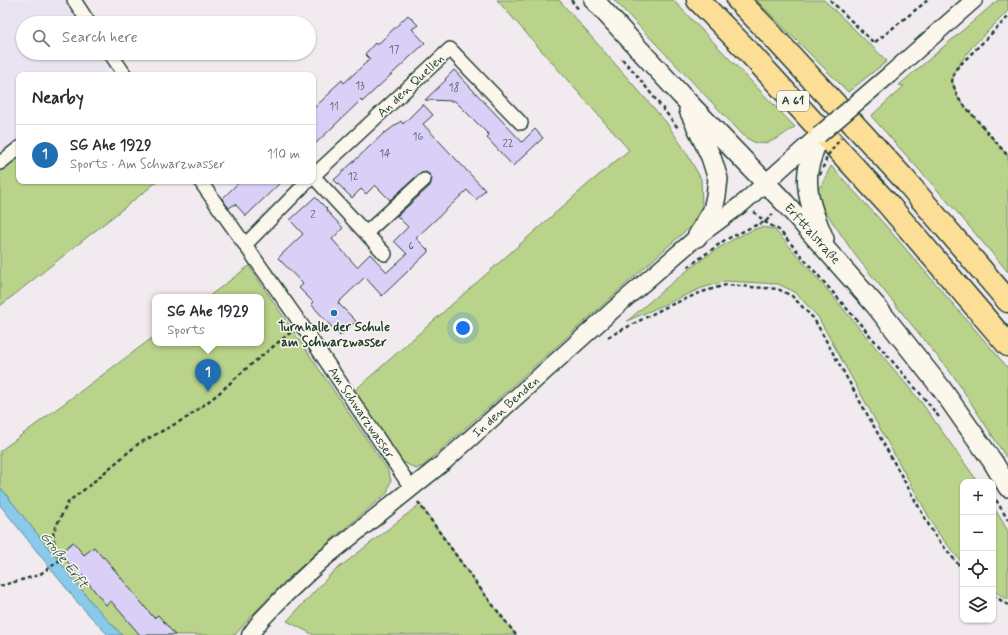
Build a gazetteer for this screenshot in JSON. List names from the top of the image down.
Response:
{
  "streets": {
    "highway": ["A 61"],
    "main road": ["Erfttalstraße"],
    "street": ["An den Quellen", "In den Benden", "Am Schwarzwasser"]
  },
  "crossings": [
    ["Erfttalstraße", "In den Benden"],
    ["In den Benden", "Am Schwarzwasser"]
  ],
  "water": ["Große Erft"],
  "places": ["Turnhalle der Schule am Schwarzwasser"],
  "house_numbers": [
    "17",
    "13",
    "18",
    "11",
    "16",
    "22",
    "14",
    "12",
    "2",
    "6"
  ],
  "page": {
    "search": "Search here",
    "heading": "Nearby",
    "list": [
      {
        "mark": "1",
        "name": "SG Ahe 1929",
        "note": "Sports · Am Schwarzwasser",
        "value": "110 m"
      }
    ],
    "popup": ["SG Ahe 1929", "Sports"],
    "pins": "1",
    "map_buttons": ["+", "−"]
  }
}
